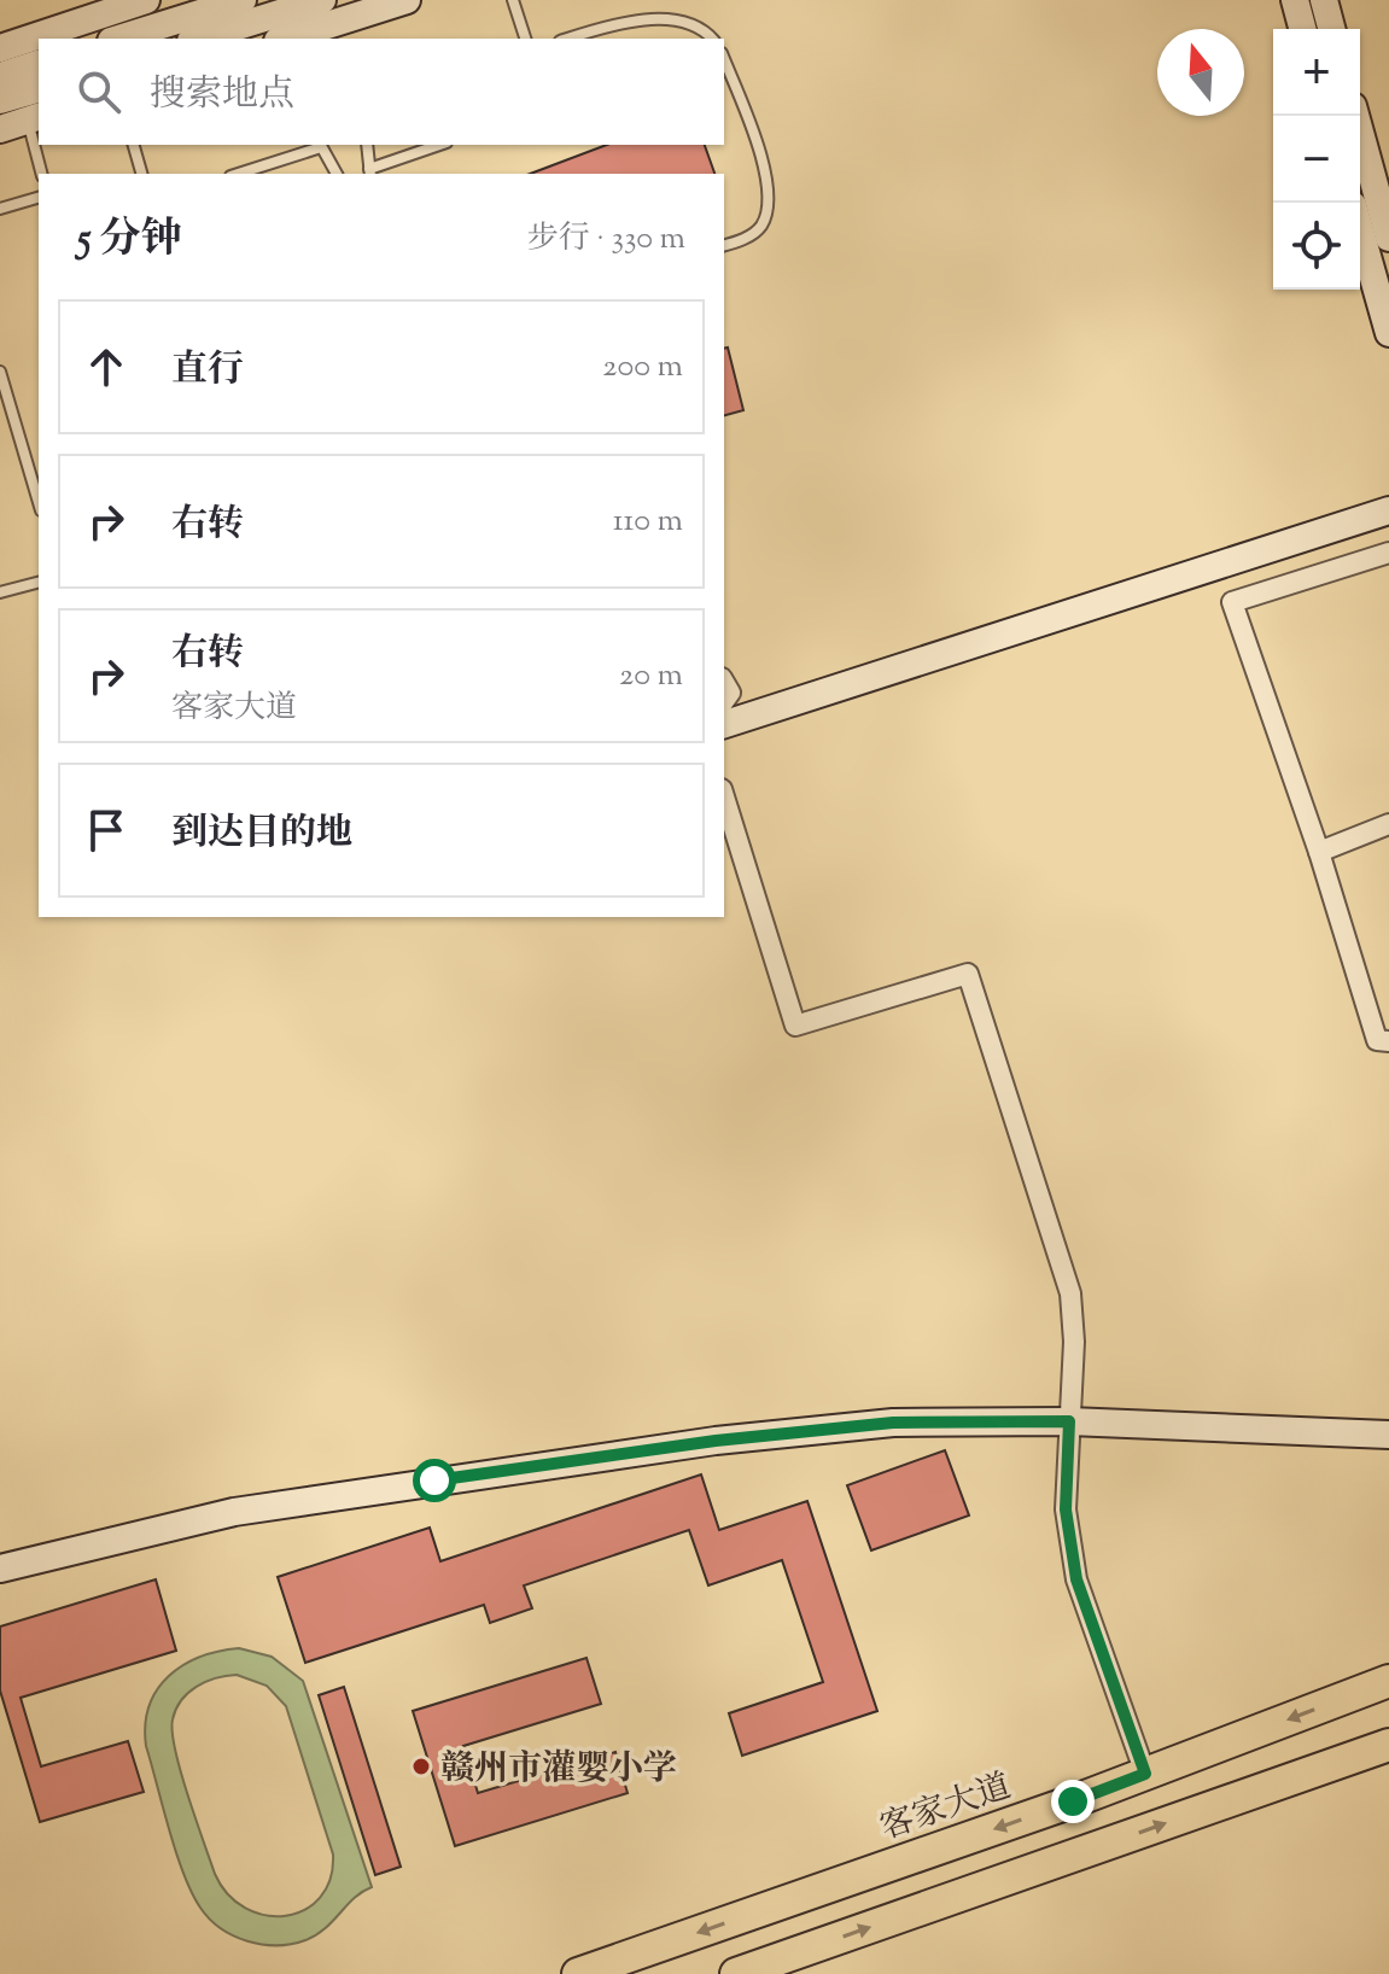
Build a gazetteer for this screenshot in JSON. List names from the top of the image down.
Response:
{
  "streets": {
    "main road": ["客家大道"]
  },
  "places": ["赣州市灌婴小学"],
  "north": "top",
  "page": {
    "map_buttons": ["+", "−"],
    "search": "搜索地点",
    "heading": ["5 分钟", "步行 · 330 m"],
    "list": [
      ["直行", "200 m"],
      ["右转", "110 m"],
      ["右转", "客家大道", "20 m"],
      "到达目的地"
    ]
  }
}
